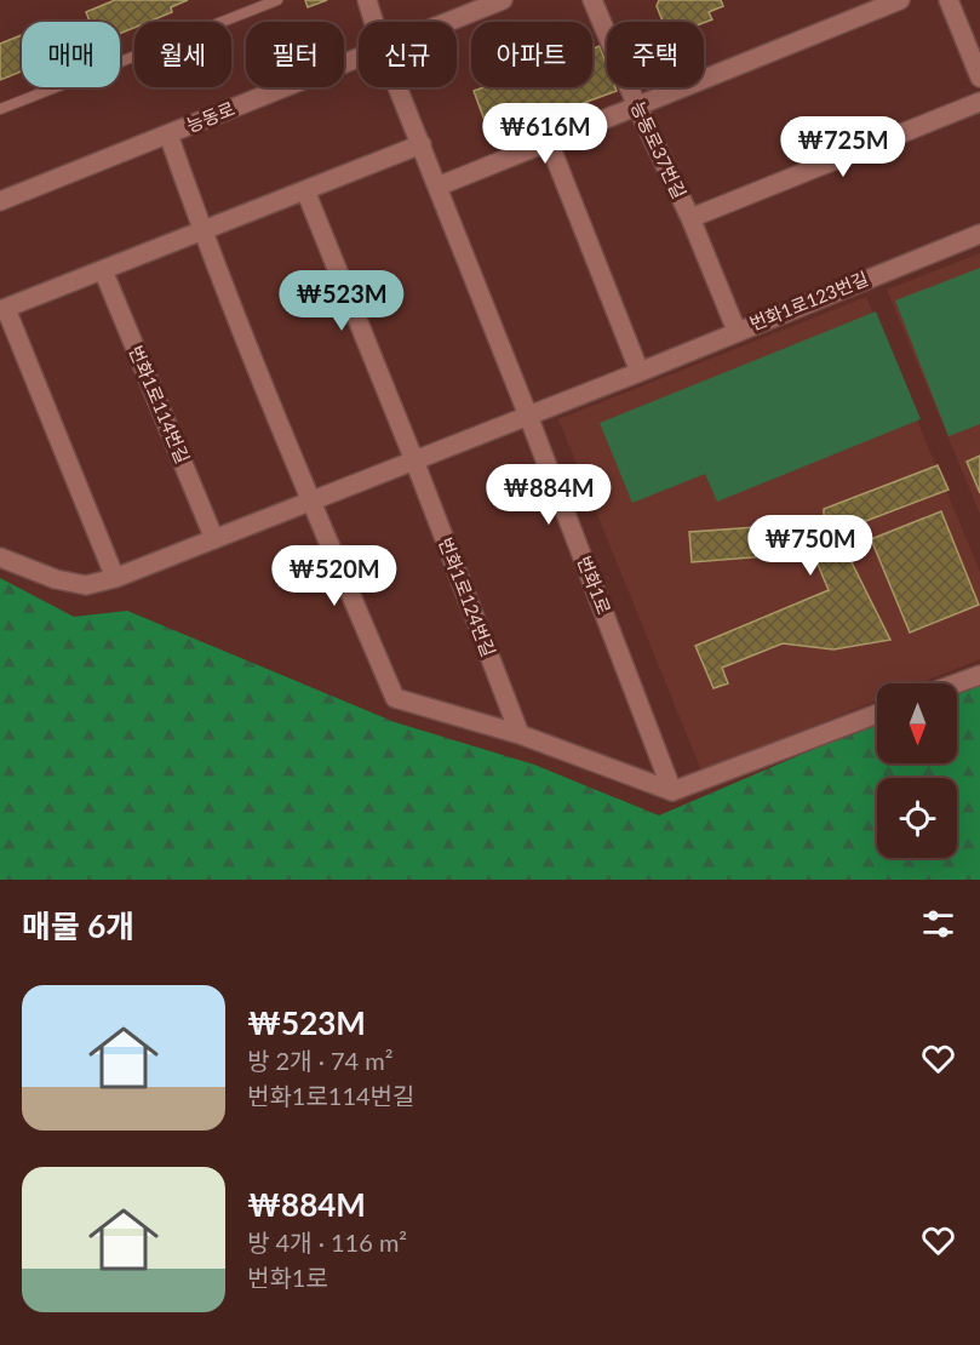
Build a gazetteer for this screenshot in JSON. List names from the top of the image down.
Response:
{
  "streets": {
    "street": [
      "능동로",
      "능동로37번길",
      "번화1로123번길",
      "번화1로114번길",
      "번화1로",
      "번화1로124번길"
    ]
  },
  "crossings": [
    ["능동로37번길", "번화1로123번길"],
    ["번화1로123번길", "번화1로"]
  ],
  "north": "bottom",
  "page": {
    "chip": [
      "매매",
      "월세",
      "필터",
      "신규",
      "아파트",
      "주택"
    ],
    "price": [
      "₩616M",
      "₩725M",
      "₩523M",
      "₩884M",
      "₩750M",
      "₩520M"
    ],
    "heading": "매물 6개",
    "list": [
      {
        "name": "₩523M",
        "note": "방 2개 · 74 m² · 번화1로114번길"
      },
      {
        "name": "₩884M",
        "note": "방 4개 · 116 m² · 번화1로"
      }
    ]
  }
}
